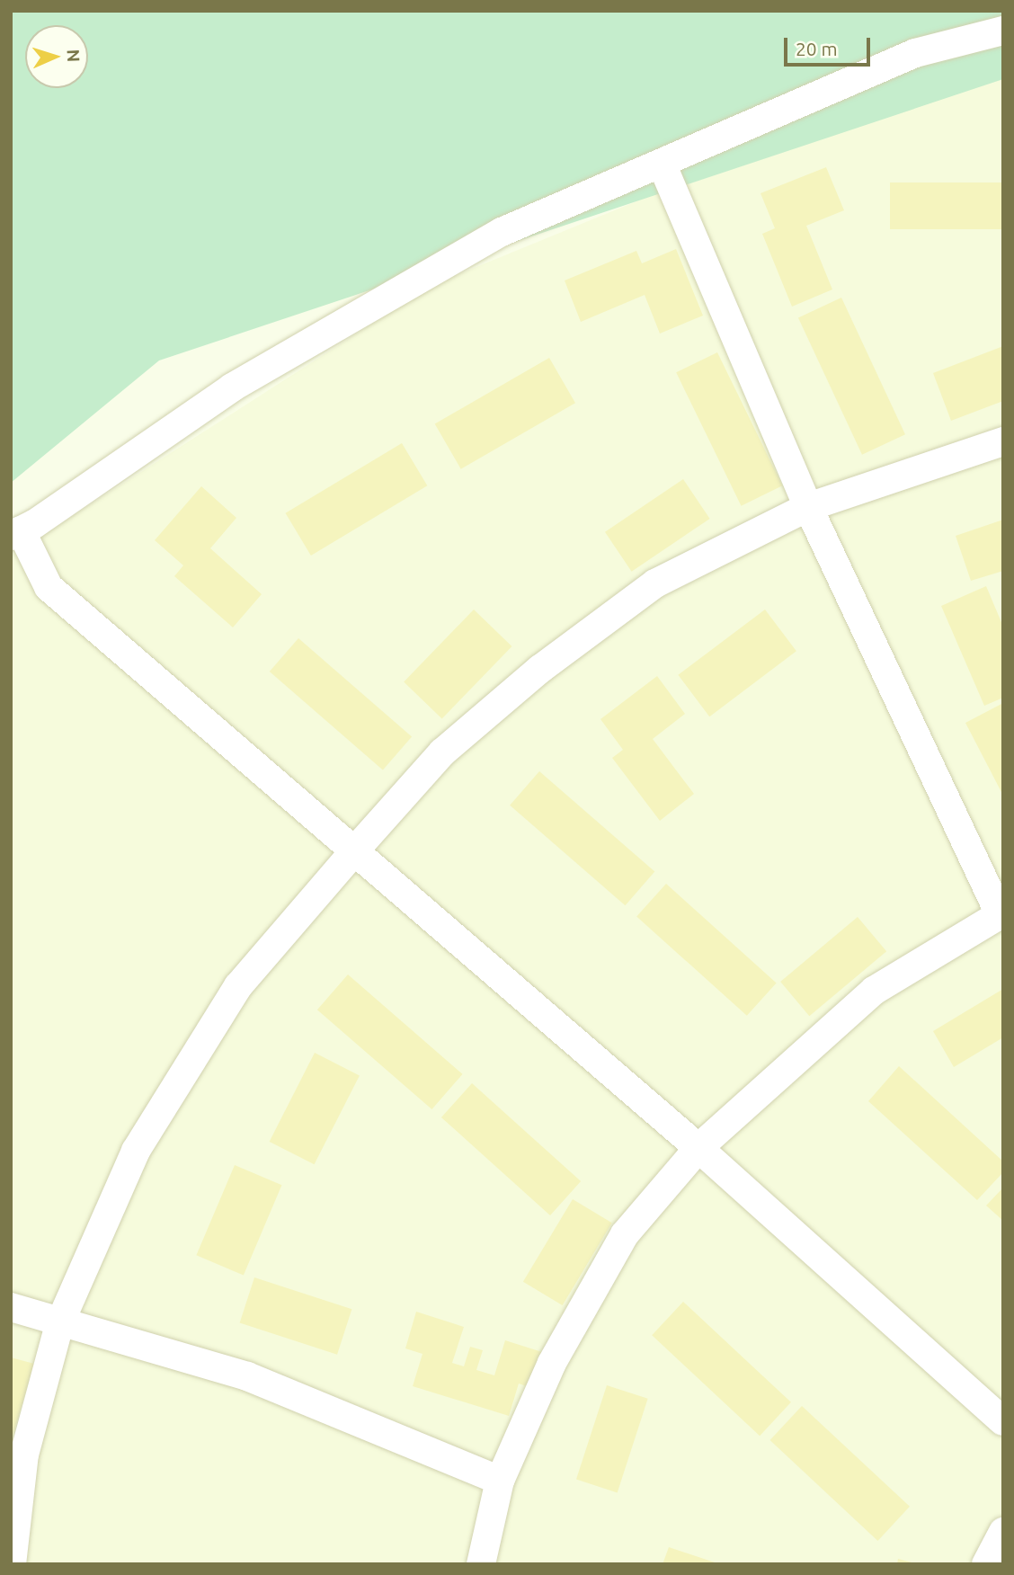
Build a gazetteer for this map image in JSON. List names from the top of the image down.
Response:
{
  "scale_bar": "20 m",
  "north": "right"
}
